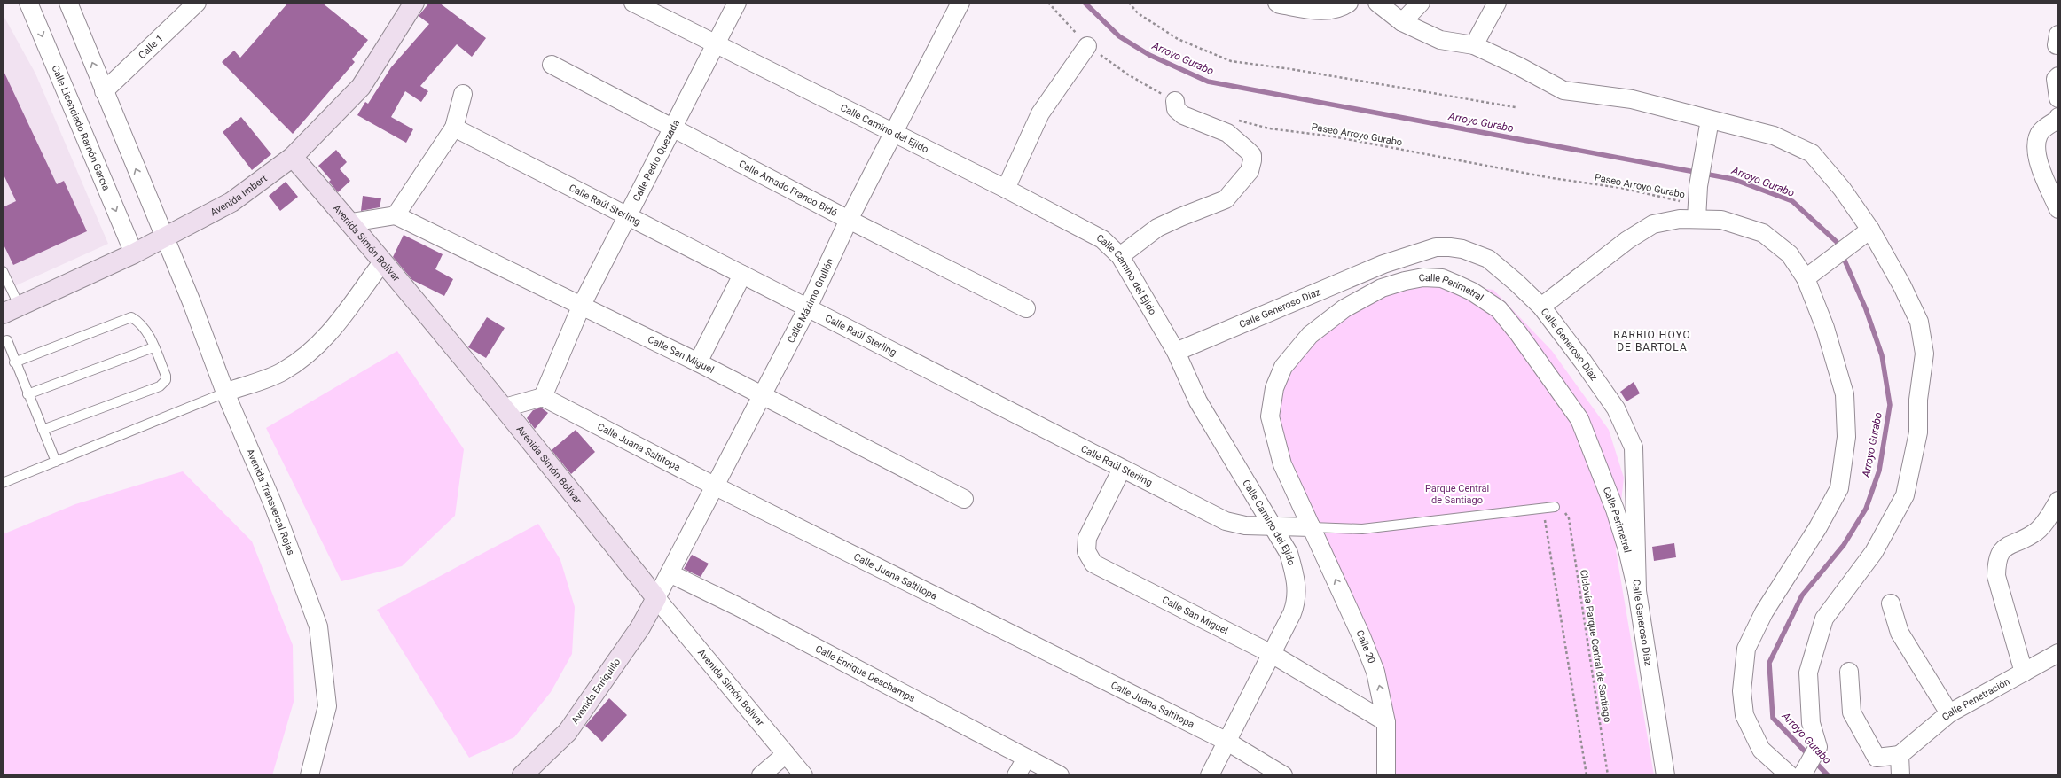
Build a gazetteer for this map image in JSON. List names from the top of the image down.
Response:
{
  "streets": {
    "street": [
      "Calle 1",
      "Calle Licenciado Ramón García",
      "Calle Camino del Ejido",
      "Calle Pedro Quezada",
      "Calle Amado Franco Bidó",
      "Avenida Imbert",
      "Calle Raúl Sterling",
      "Avenida Simón Bolívar",
      "Calle Perimetral",
      "Calle Máximo Grullón",
      "Calle Generoso Díaz",
      "Calle San Miguel",
      "Calle Juana Saltitopa",
      "Avenida Transversal Rojas",
      "Calle 20",
      "Calle Enrique Deschamps",
      "Avenida Enriquillo",
      "Calle Penetración"
    ],
    "path": ["Paseo Arroyo Gurabo", "Ciclovía Parque Central de Santiago"]
  },
  "crossings": [
    ["Calle Licenciado Ramón García", "Avenida Imbert"],
    ["Calle Camino del Ejido", "Calle Pedro Quezada"],
    ["Calle Camino del Ejido", "Calle Raúl Sterling"],
    ["Calle Camino del Ejido", "Calle Máximo Grullón"],
    ["Calle Camino del Ejido", "Calle Generoso Díaz"],
    ["Calle Camino del Ejido", "Calle San Miguel"],
    ["Calle Camino del Ejido", "Calle Juana Saltitopa"],
    ["Calle Pedro Quezada", "Calle Amado Franco Bidó"],
    ["Calle Pedro Quezada", "Calle Raúl Sterling"],
    ["Calle Pedro Quezada", "Calle San Miguel"],
    ["Calle Pedro Quezada", "Calle Juana Saltitopa"],
    ["Calle Amado Franco Bidó", "Calle Máximo Grullón"],
    ["Avenida Imbert", "Avenida Simón Bolívar"],
    ["Avenida Imbert", "Avenida Transversal Rojas"],
    ["Calle Raúl Sterling", "Calle Perimetral"],
    ["Calle Raúl Sterling", "Calle Máximo Grullón"],
    ["Calle Raúl Sterling", "Calle San Miguel"],
    ["Calle Raúl Sterling", "Calle 20"],
    ["Avenida Simón Bolívar", "Calle Máximo Grullón"],
    ["Avenida Simón Bolívar", "Avenida Enriquillo"],
    ["Calle Perimetral", "Calle Generoso Díaz"],
    ["Calle Perimetral", "Calle 20"],
    ["Calle Máximo Grullón", "Calle San Miguel"],
    ["Calle Máximo Grullón", "Calle Juana Saltitopa"],
    ["Calle Máximo Grullón", "Calle Enrique Deschamps"],
    ["Calle Máximo Grullón", "Avenida Enriquillo"],
    ["Calle San Miguel", "Calle 20"]
  ],
  "one_way": ["Calle 20"],
  "districts": ["BARRIO HOYO DE BARTOLA"],
  "water": ["Arroyo Gurabo"],
  "parks": ["Parque Central de Santiago"]
}
